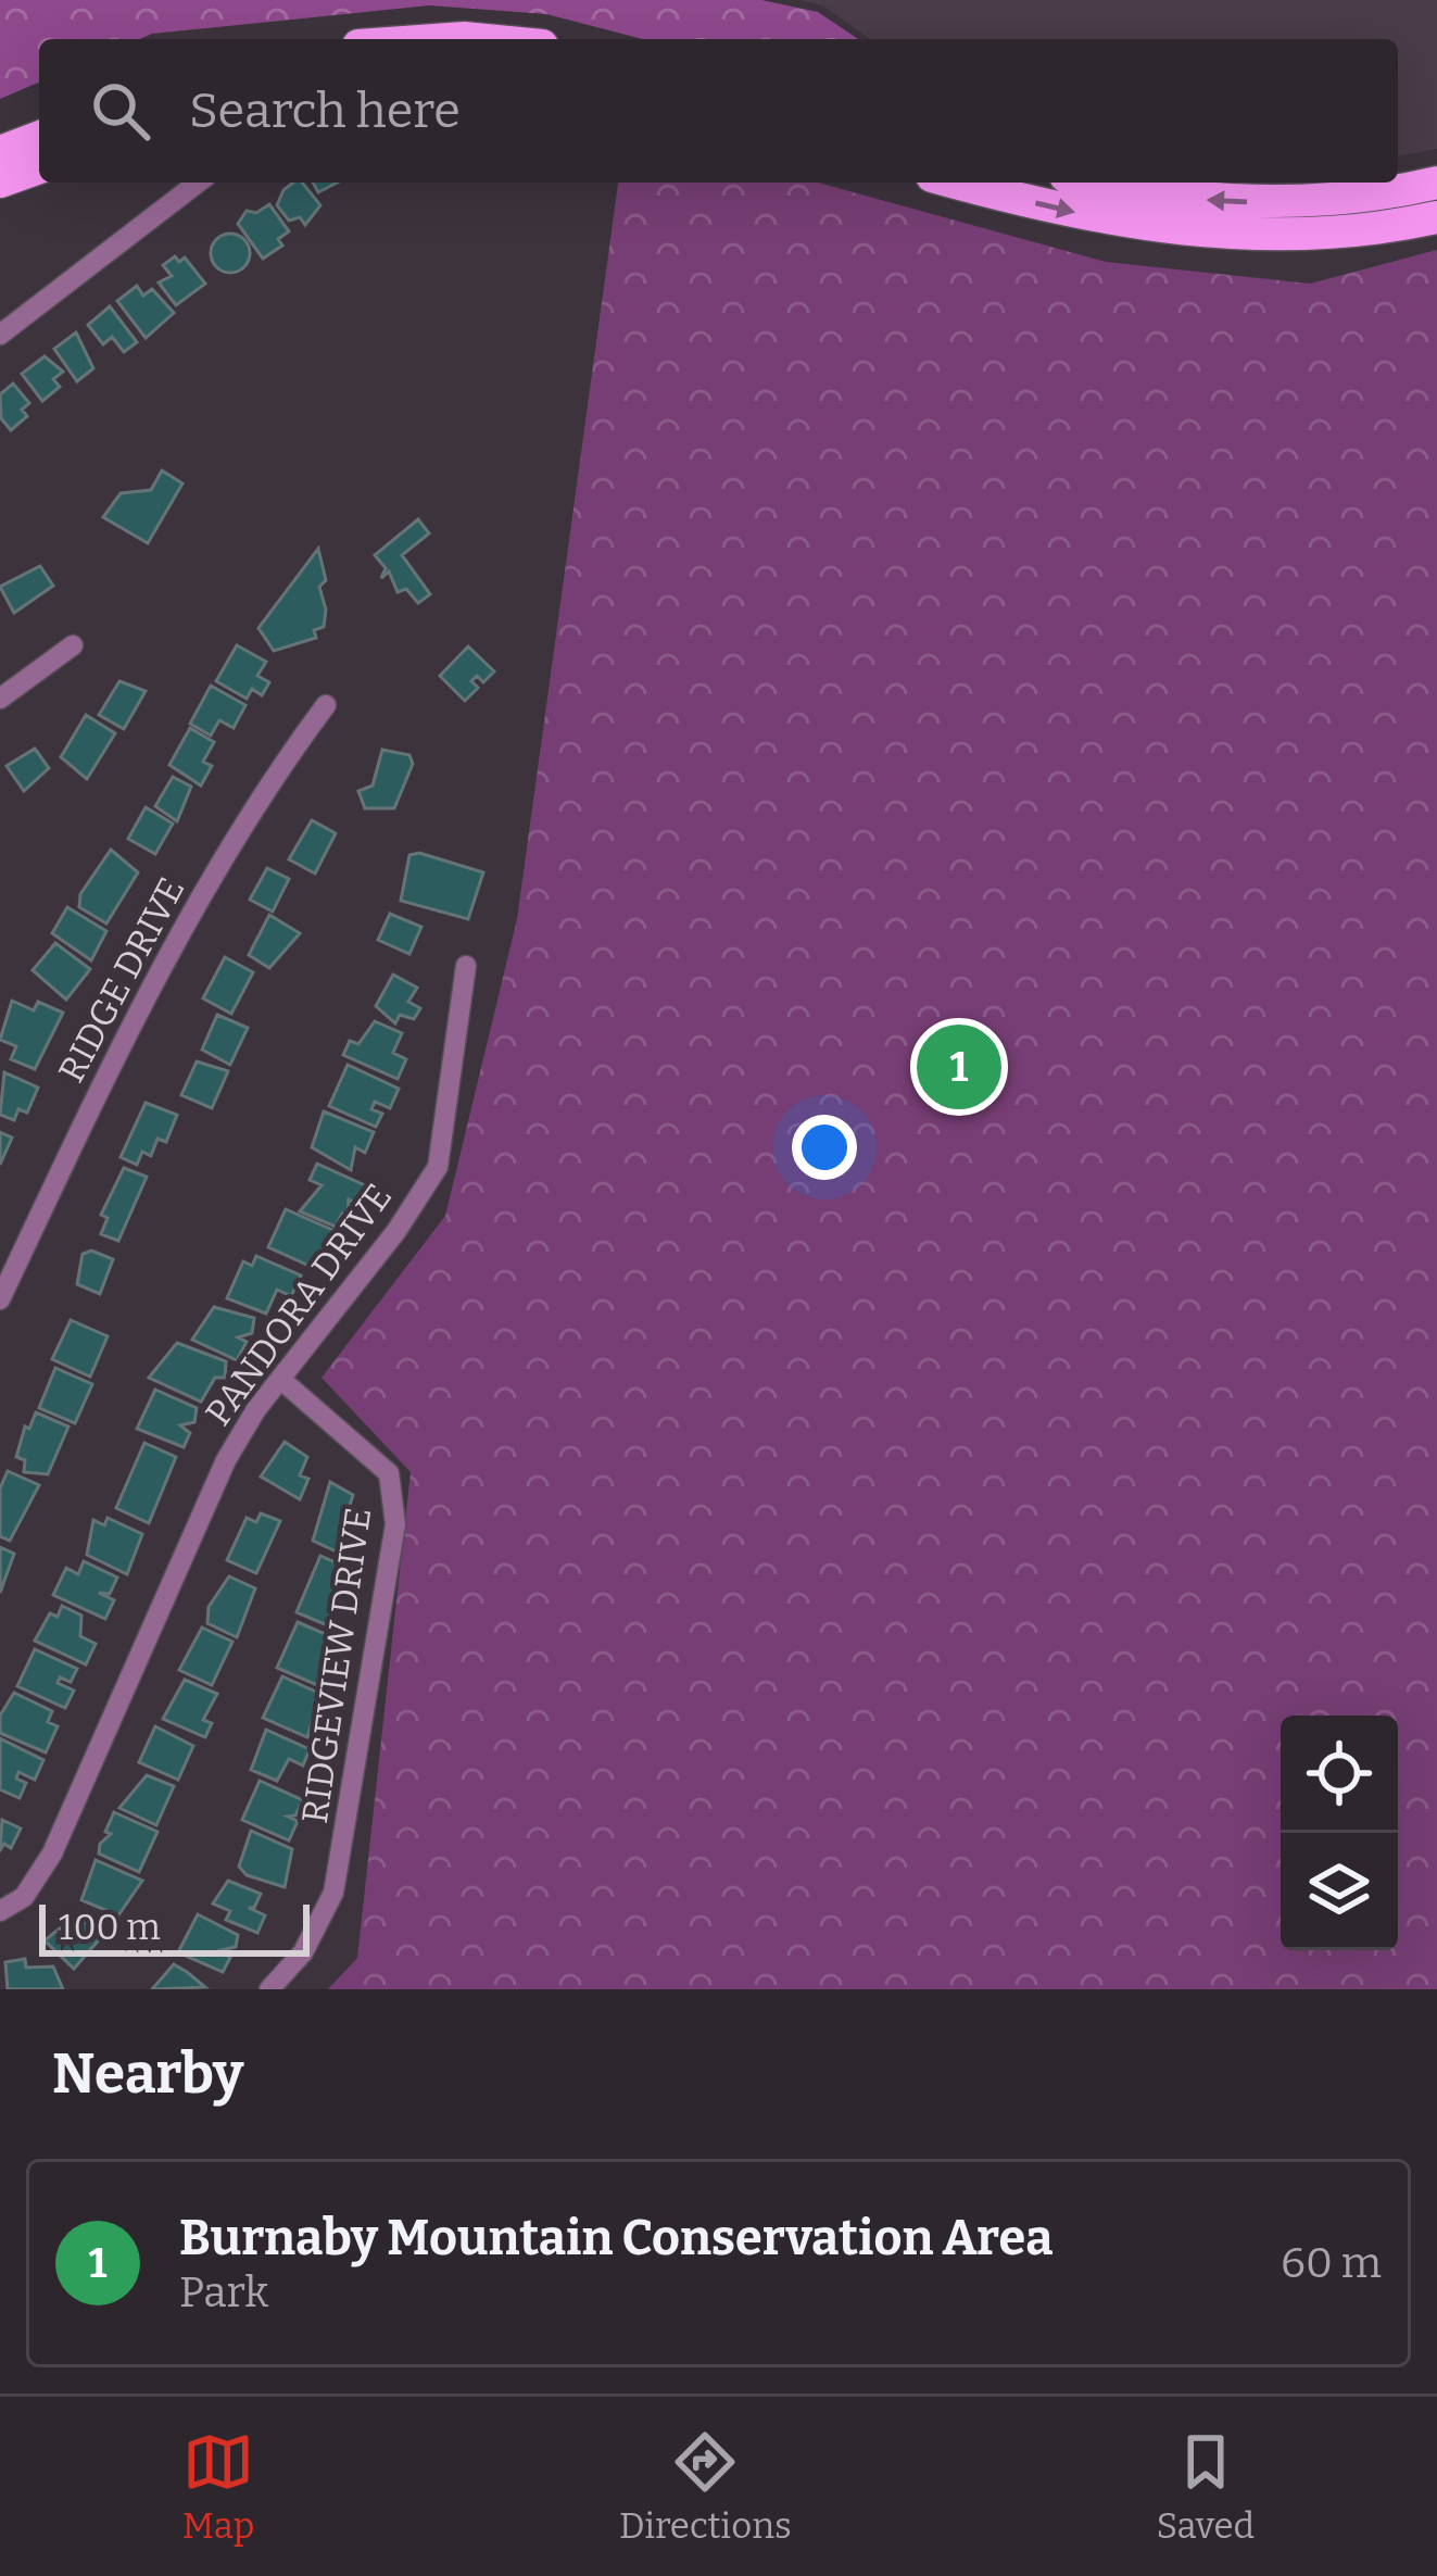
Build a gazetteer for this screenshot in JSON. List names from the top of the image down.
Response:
{
  "streets": {
    "street": ["RIDGE DRIVE", "PANDORA DRIVE", "RIDGEVIEW DRIVE"]
  },
  "crossings": [
    ["PANDORA DRIVE", "RIDGEVIEW DRIVE"]
  ],
  "scale_bar": "100 m",
  "page": {
    "search": "Search here",
    "pins": "1",
    "scale": "100 m",
    "heading": "Nearby",
    "list": [
      {
        "mark": "1",
        "name": "Burnaby Mountain Conservation Area",
        "note": "Park",
        "value": "60 m"
      }
    ],
    "nav": ["Map", "Directions", "Saved"]
  }
}
